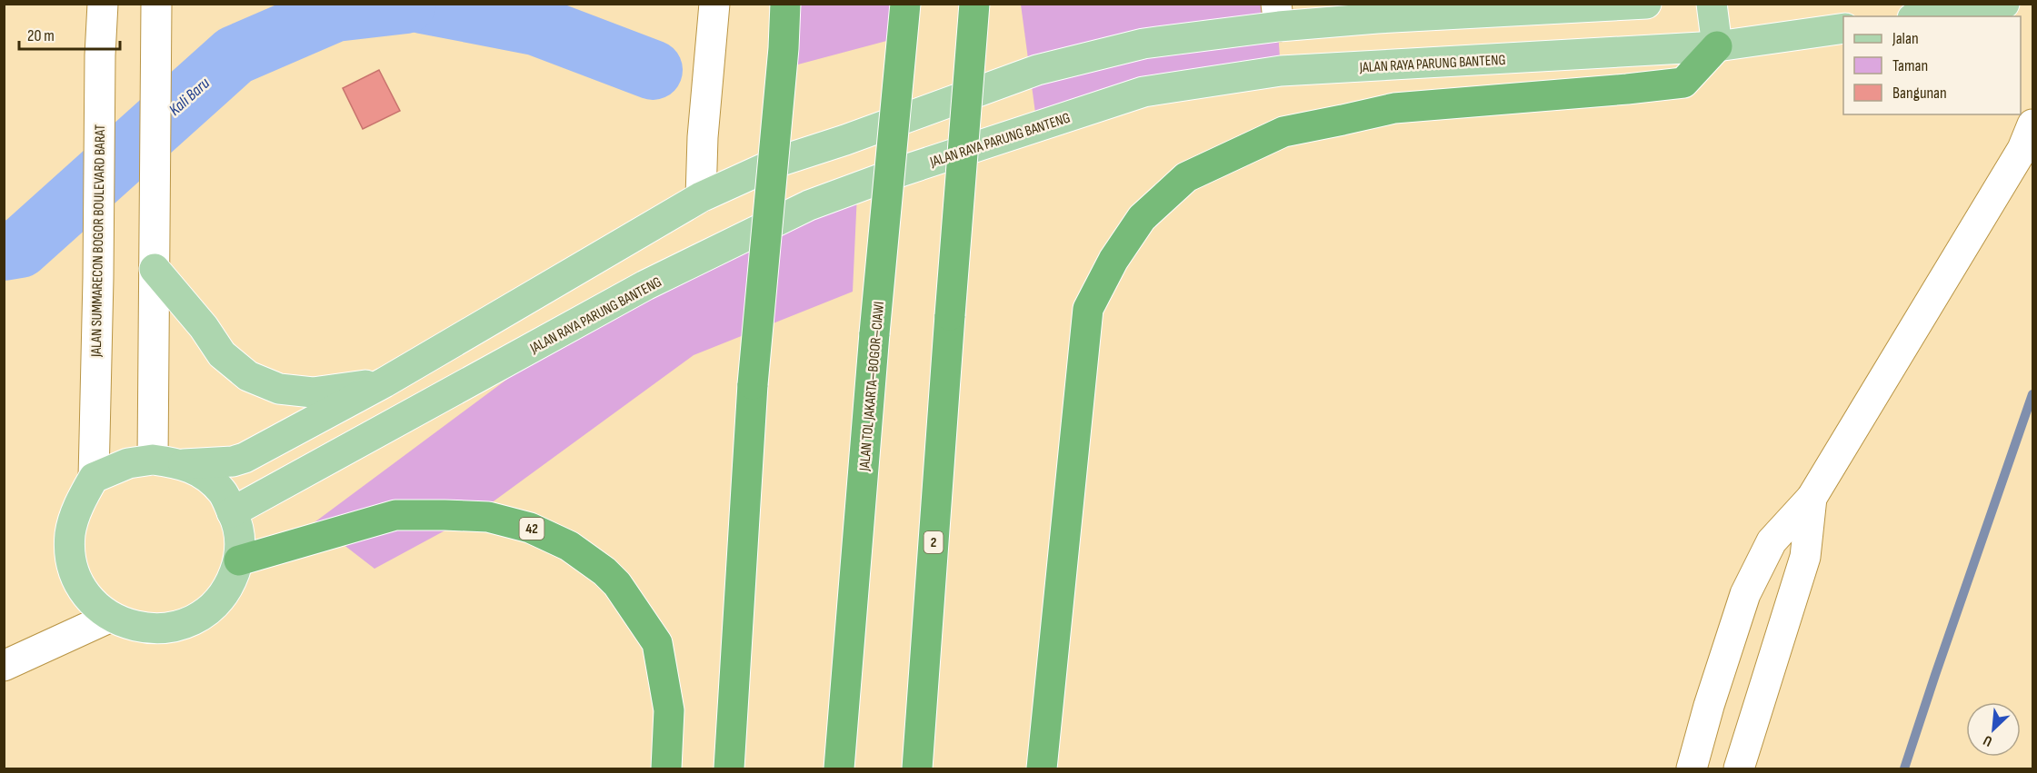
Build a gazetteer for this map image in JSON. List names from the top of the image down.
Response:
{
  "streets": {
    "highway": ["JALAN TOL JAKARTA–BOGOR–CIAWI", "42", "2"],
    "main road": ["JALAN RAYA PARUNG BANTENG"],
    "street": ["JALAN SUMMARECON BOGOR BOULEVARD BARAT"]
  },
  "crossings": [
    ["JALAN RAYA PARUNG BANTENG", "JALAN SUMMARECON BOGOR BOULEVARD BARAT"],
    ["JALAN RAYA PARUNG BANTENG", "42"],
    ["JALAN SUMMARECON BOGOR BOULEVARD BARAT", "42"]
  ],
  "water": ["Kali Baru"],
  "legend": ["Jalan", "Taman", "Bangunan"],
  "scale_bar": "20 m",
  "north": "bottom left"
}
